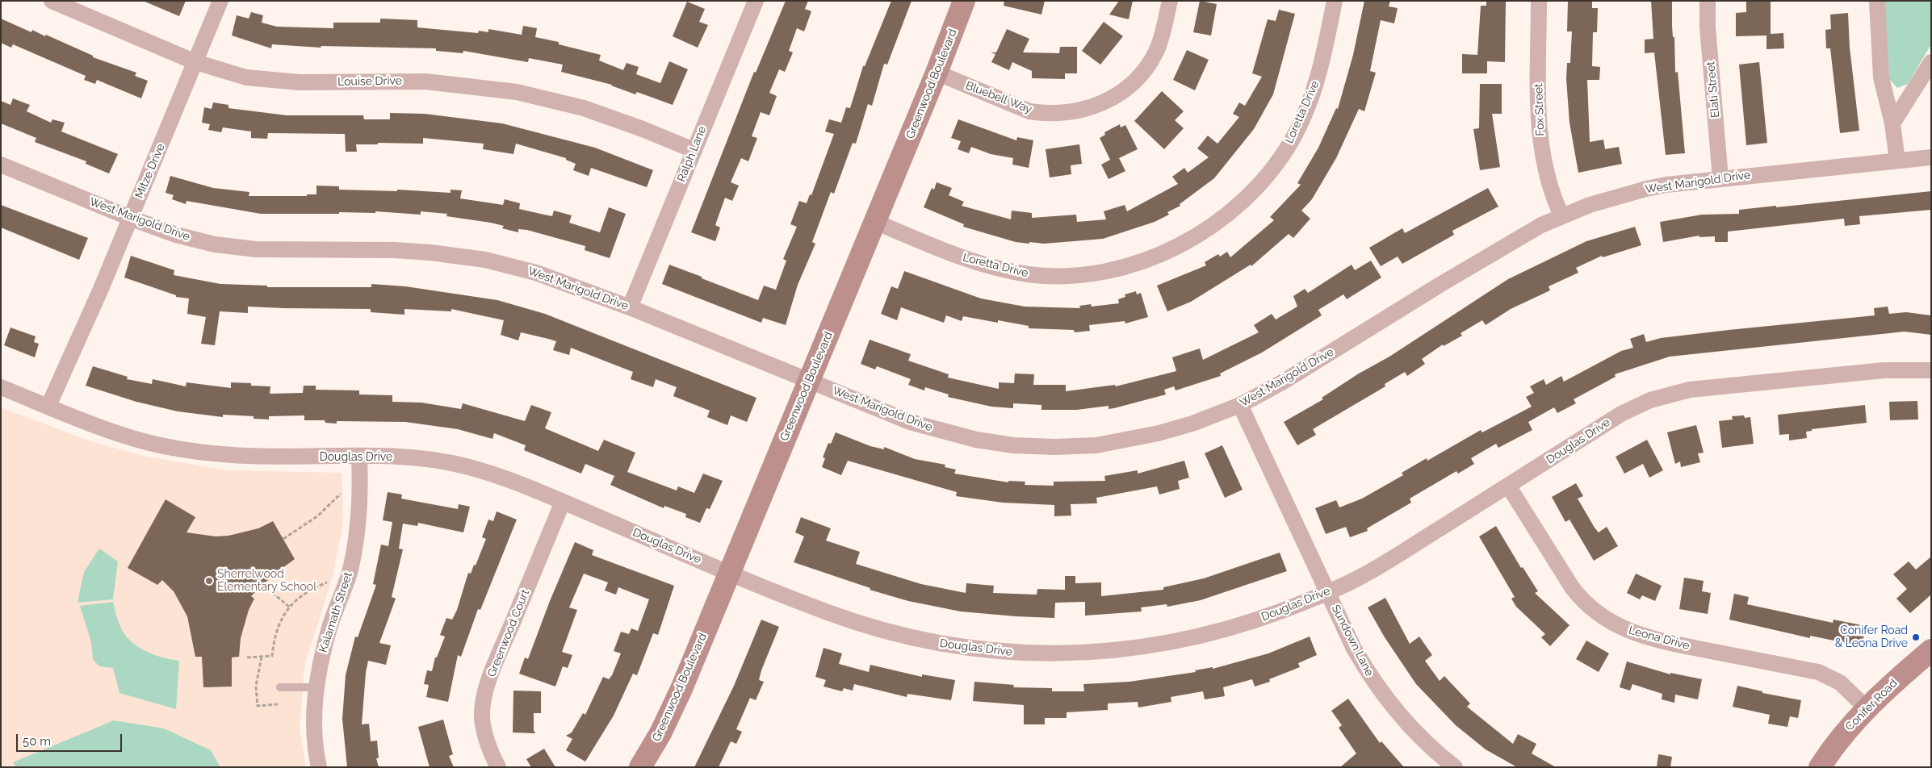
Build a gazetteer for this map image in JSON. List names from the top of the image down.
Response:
{
  "streets": {
    "street": [
      "Louise Drive",
      "Greenwood Boulevard",
      "Elati Street",
      "Bluebell Way",
      "Fox Street",
      "Loretta Drive",
      "Ralph Lane",
      "Mitze Drive",
      "West Marigold Drive",
      "Douglas Drive",
      "Kalamath Street",
      "Greenwood Court",
      "Leona Drive",
      "Sundown Lane",
      "Conifer Road"
    ]
  },
  "crossings": [
    ["Louise Drive", "Ralph Lane"],
    ["Louise Drive", "Mitze Drive"],
    ["Greenwood Boulevard", "Bluebell Way"],
    ["Greenwood Boulevard", "Loretta Drive"],
    ["Greenwood Boulevard", "West Marigold Drive"],
    ["Greenwood Boulevard", "Douglas Drive"],
    ["Elati Street", "West Marigold Drive"],
    ["Fox Street", "West Marigold Drive"],
    ["Ralph Lane", "West Marigold Drive"],
    ["Mitze Drive", "West Marigold Drive"],
    ["Mitze Drive", "Douglas Drive"],
    ["West Marigold Drive", "Sundown Lane"],
    ["Douglas Drive", "Kalamath Street"],
    ["Douglas Drive", "Greenwood Court"],
    ["Douglas Drive", "Leona Drive"],
    ["Douglas Drive", "Sundown Lane"],
    ["Leona Drive", "Conifer Road"]
  ],
  "places": ["Sherrelwood Elementary School", "Conifer Road & Leona Drive"],
  "scale_bar": "50 m"
}
